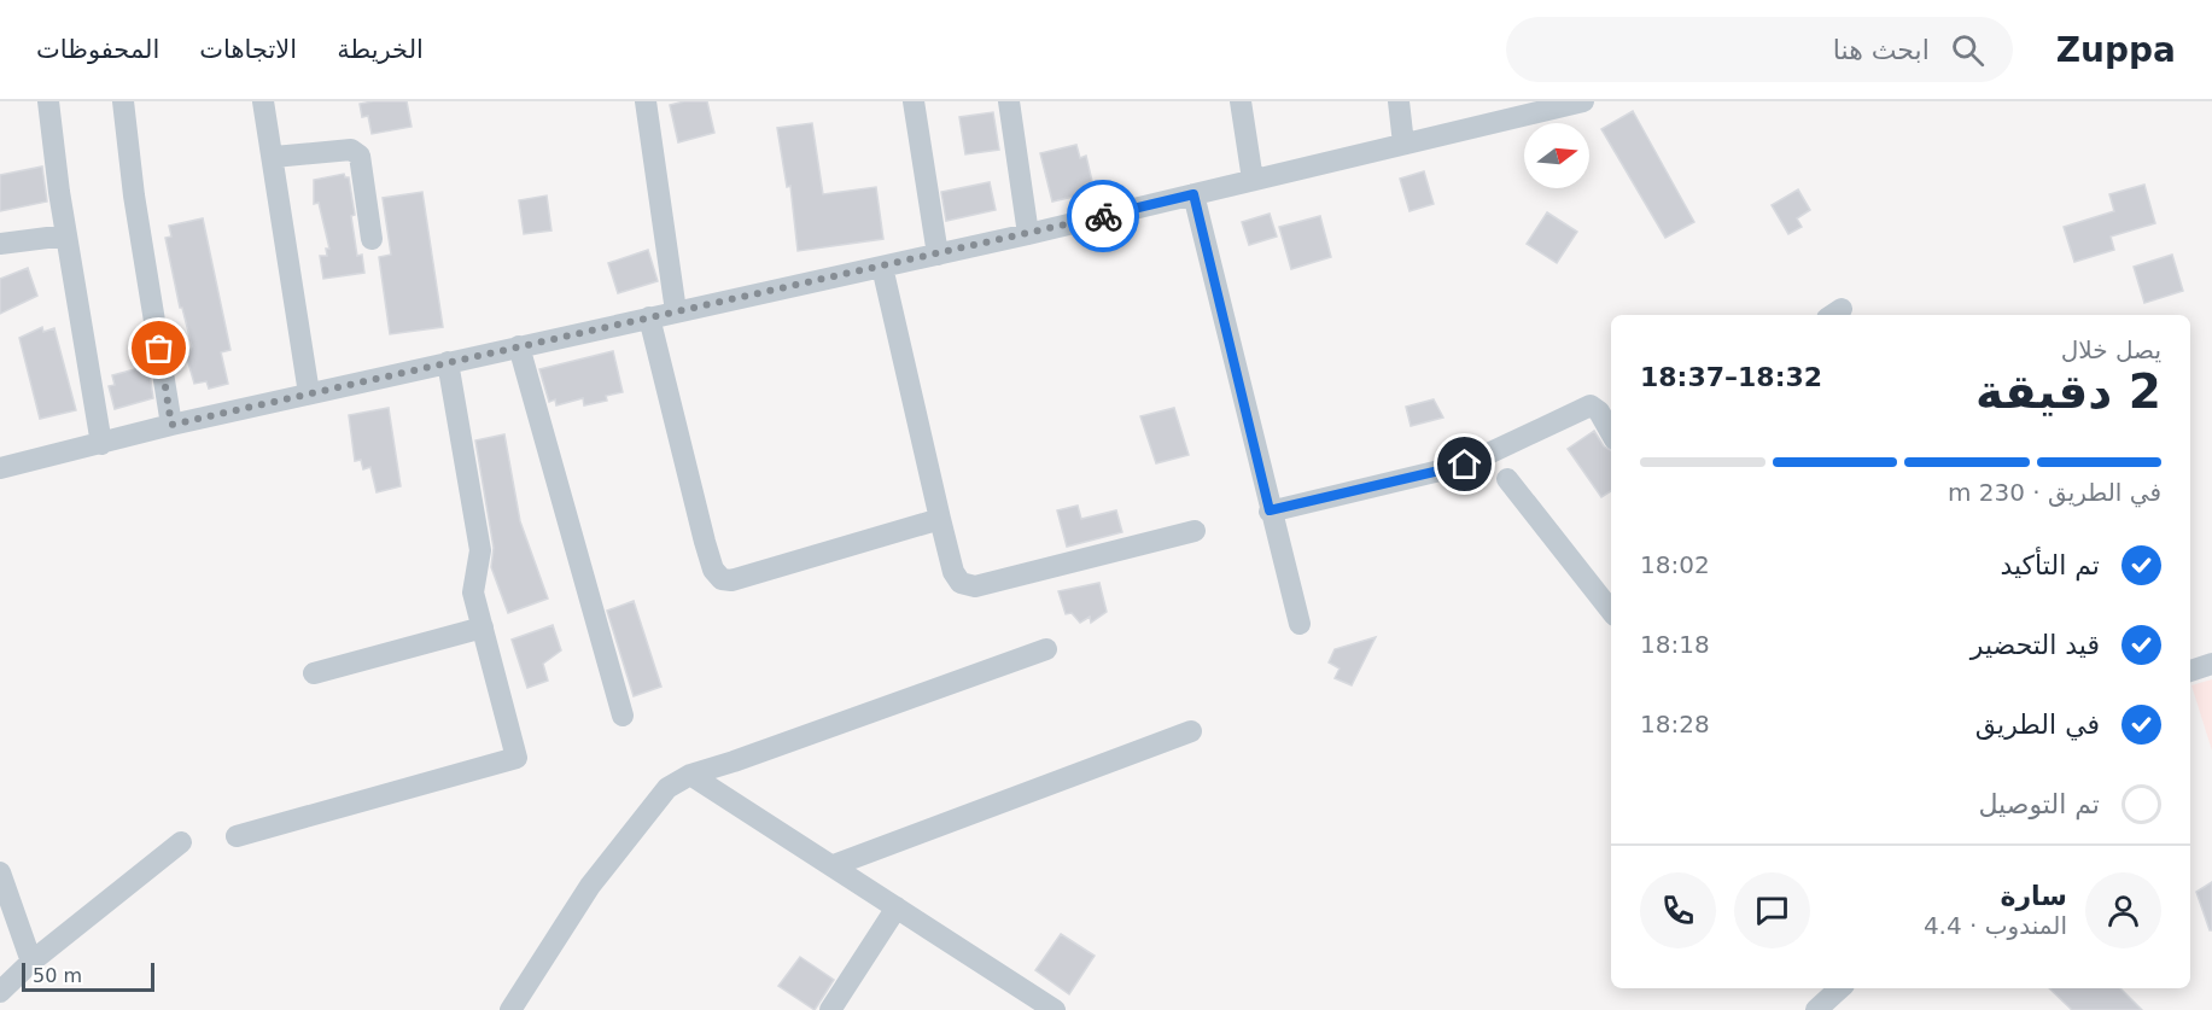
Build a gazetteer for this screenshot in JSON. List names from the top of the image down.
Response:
{
  "scale_bar": "50 m",
  "north": "right",
  "page": {
    "header": "Zuppa",
    "search": "ابحث هنا",
    "nav": ["الخريطة", "الاتجاهات", "المحفوظات"],
    "heading": ["2 دقيقة", "يصل خلال", "18:32–18:37"],
    "panel": ["سارة", "المندوب · 4.4"],
    "bar": "في الطريق · 230 m",
    "list": [
      ["تم التأكيد", "18:02"],
      ["قيد التحضير", "18:18"],
      ["في الطريق", "18:28"],
      "تم التوصيل"
    ],
    "scale": "50 m"
  }
}
